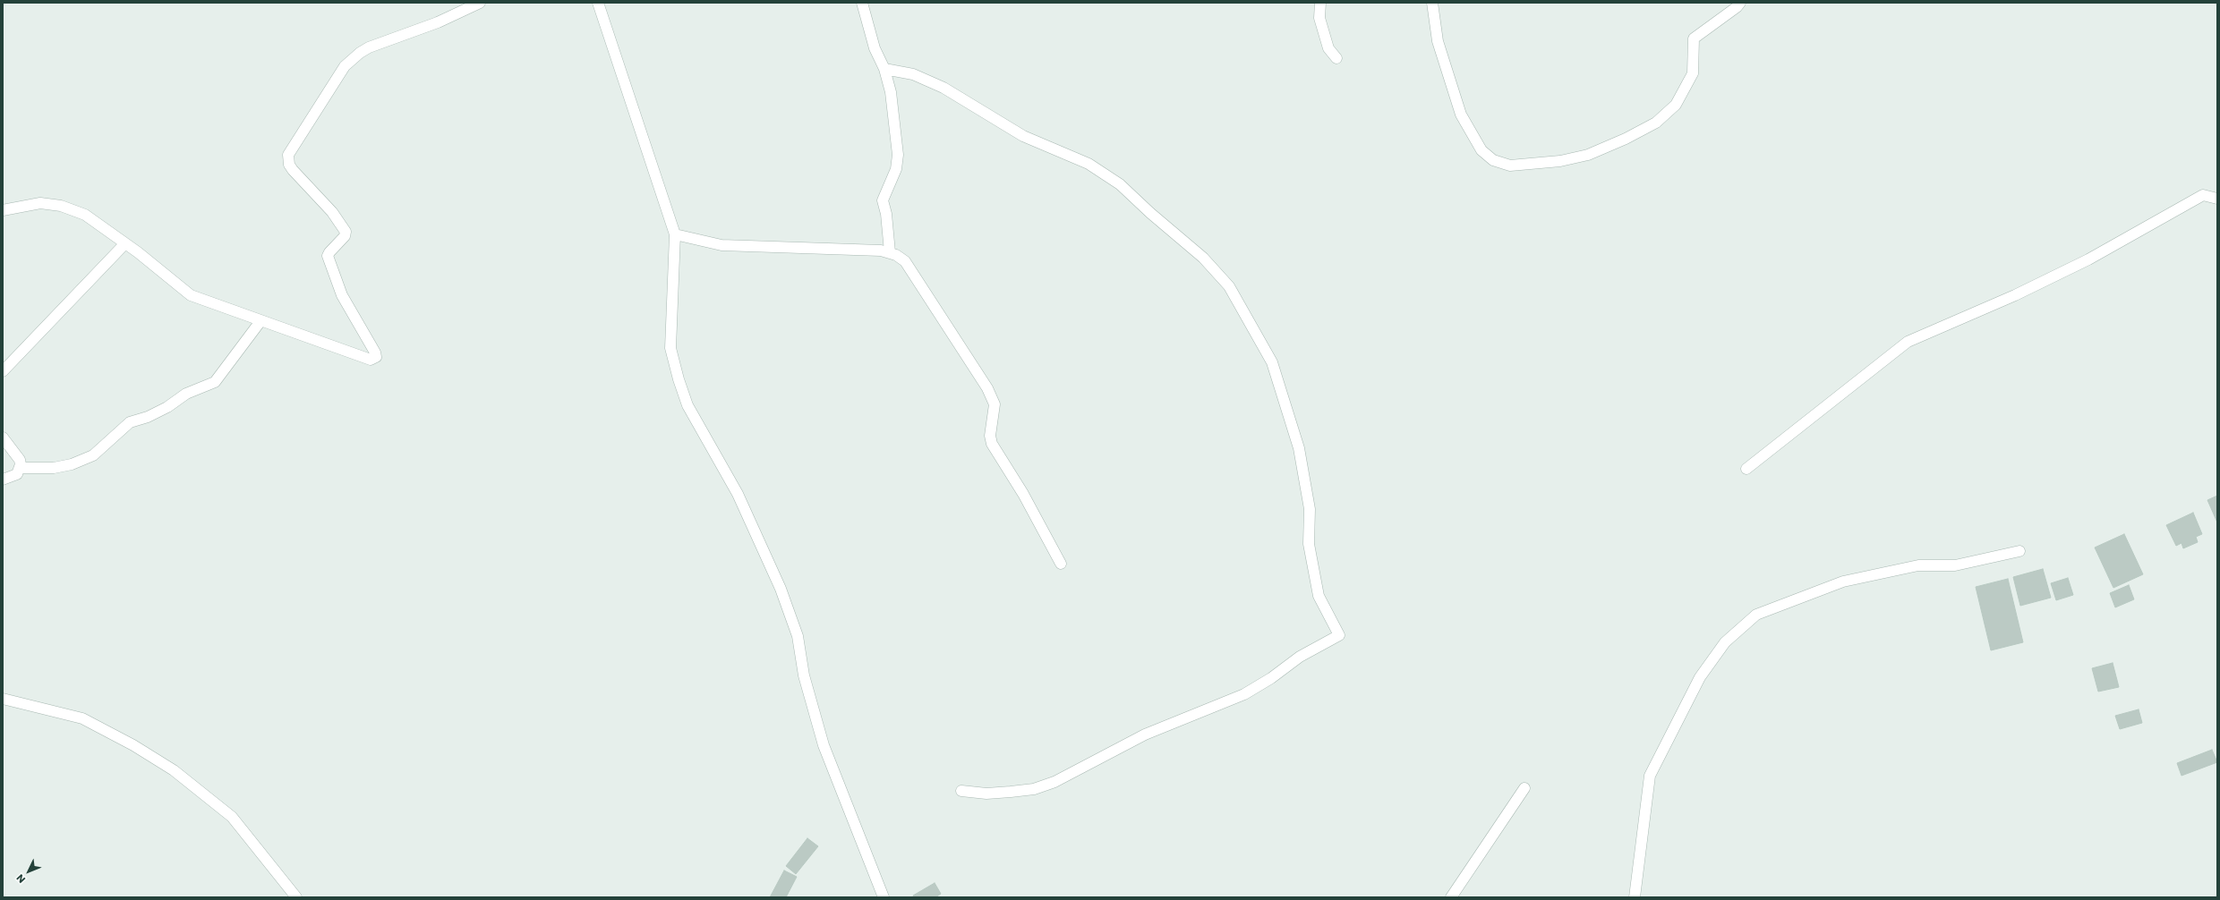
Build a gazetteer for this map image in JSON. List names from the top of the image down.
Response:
{
  "north": "bottom left"
}
